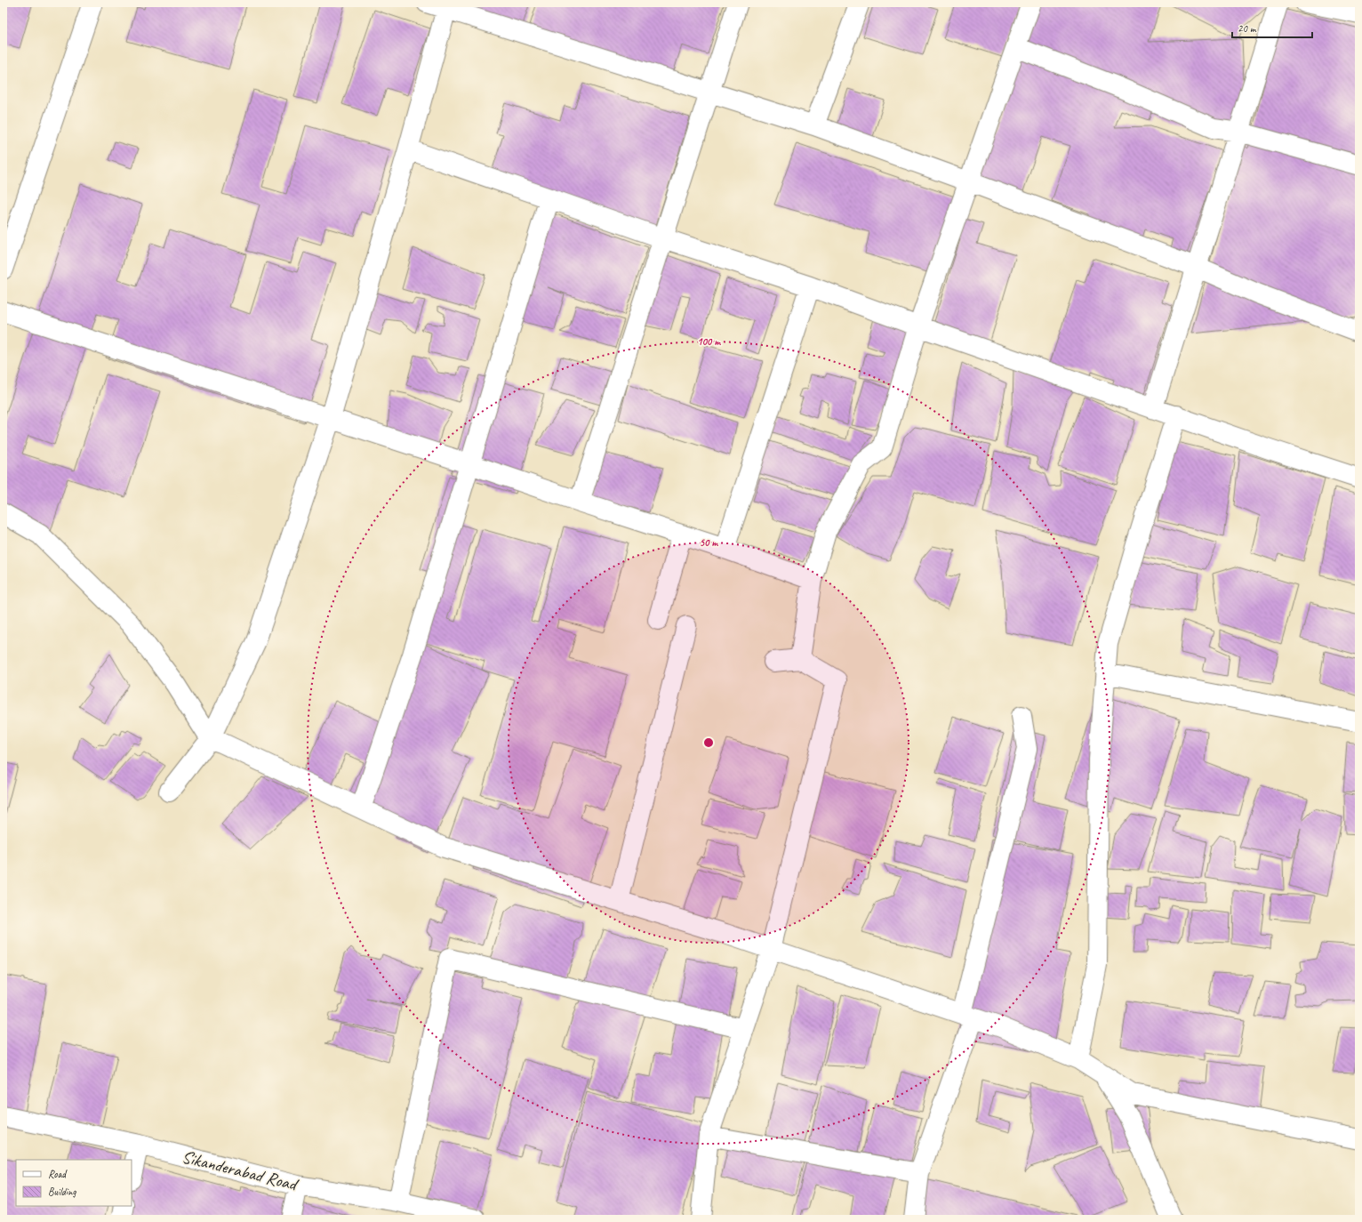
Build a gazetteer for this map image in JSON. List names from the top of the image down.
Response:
{
  "streets": {
    "street": ["Sikanderabad Road"]
  },
  "legend": ["Road", "Building"],
  "scale_bar": "20 m",
  "rings": ["100 m", "50 m"]
}
